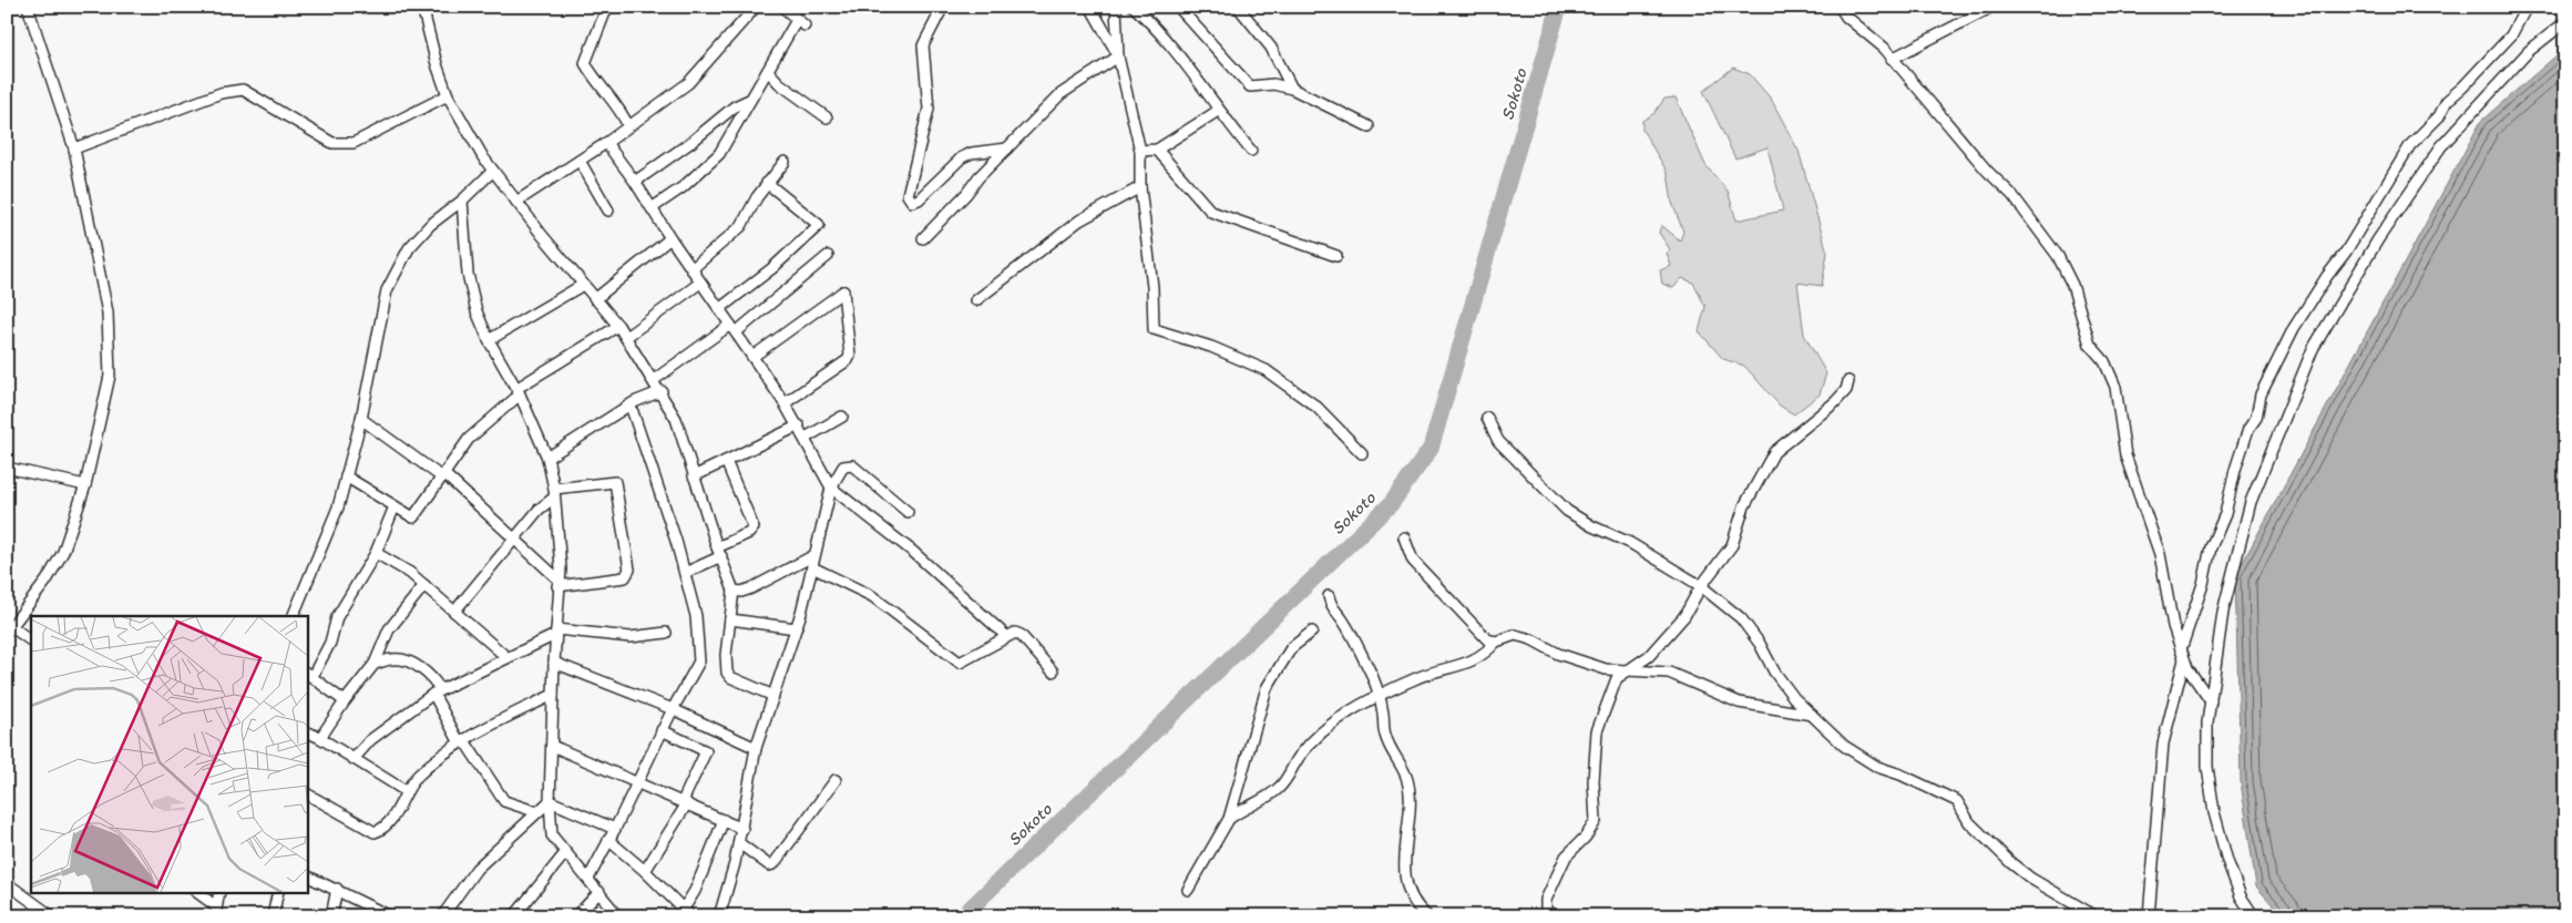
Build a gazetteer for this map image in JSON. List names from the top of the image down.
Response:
{
  "water": ["Sokoto"]
}
